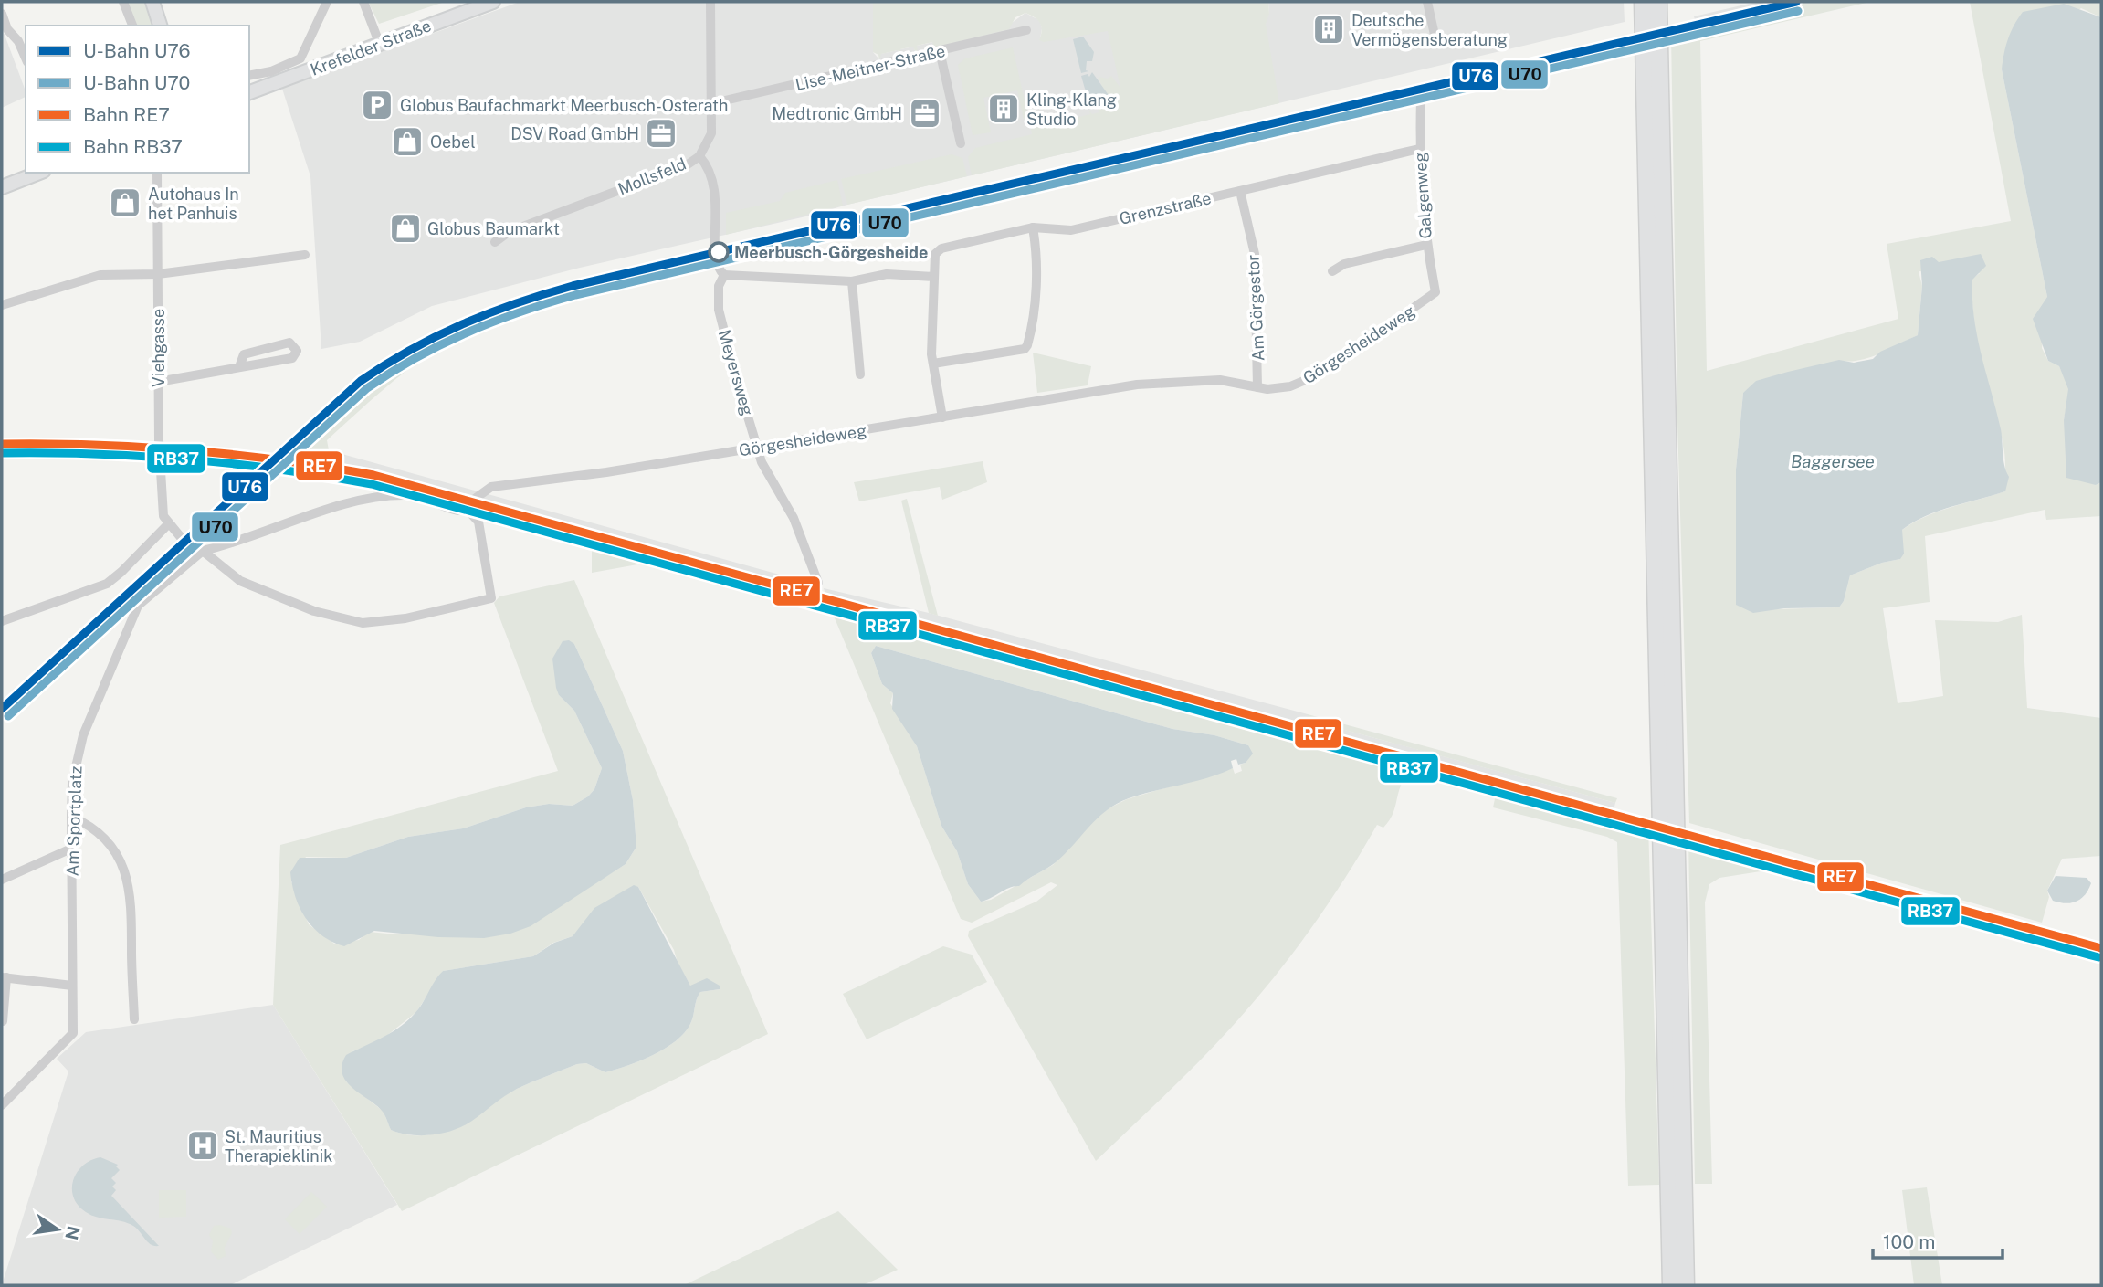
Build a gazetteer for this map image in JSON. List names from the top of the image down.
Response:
{
  "streets": {
    "main road": ["Krefelder Straße"],
    "street": [
      "Lise-Meitner-Straße",
      "Mollsfeld",
      "Galgenweg",
      "Grenzstraße",
      "Am Görgestor",
      "Görgesheideweg",
      "Viehgasse",
      "Meyersweg",
      "Am Sportplatz"
    ]
  },
  "crossings": [
    ["Lise-Meitner-Straße", "Mollsfeld"],
    ["Mollsfeld", "Meyersweg"],
    ["Galgenweg", "Grenzstraße"],
    ["Galgenweg", "Görgesheideweg"],
    ["Grenzstraße", "Am Görgestor"],
    ["Grenzstraße", "Görgesheideweg"],
    ["Am Görgestor", "Görgesheideweg"],
    ["Görgesheideweg", "Meyersweg"]
  ],
  "water": ["Baggersee"],
  "places": {
    "building": ["Deutsche Vermögensberatung", "Kling-Klang Studio"],
    "parking": ["Globus Baufachmarkt Meerbusch-Osterath"],
    "office": ["Medtronic GmbH", "DSV Road GmbH"],
    "shop": ["Oebel", "Autohaus In het Panhuis", "Globus Baumarkt"],
    "other": ["Meerbusch-Görgesheide"],
    "hospital": ["St. Mauritius Therapieklinik"]
  },
  "lines": [
    "metro line U76",
    "metro line U70",
    "rail line RE7",
    "rail line RB37"
  ],
  "legend": [
    "U-Bahn U76",
    "U-Bahn U70",
    "Bahn RE7",
    "Bahn RB37"
  ],
  "scale_bar": "100 m",
  "north": "right"
}
